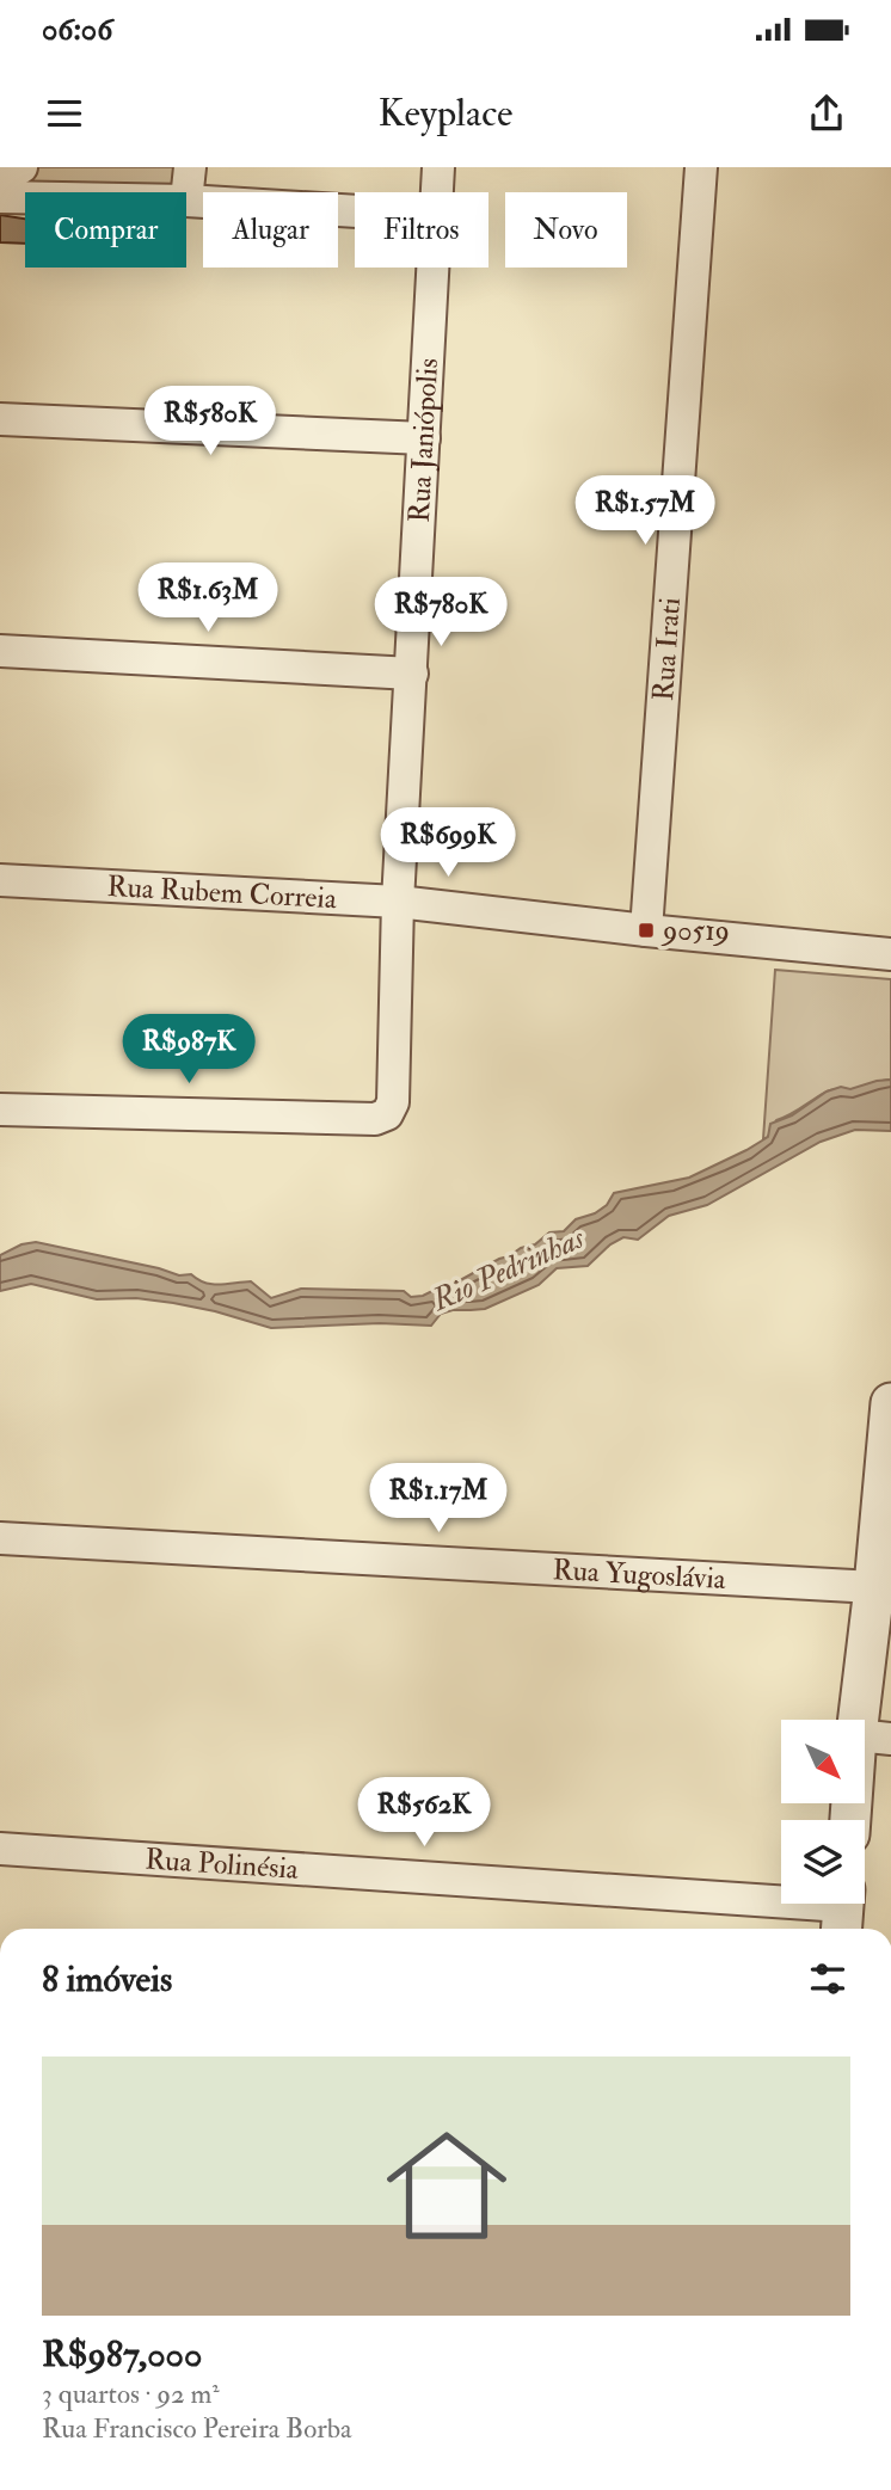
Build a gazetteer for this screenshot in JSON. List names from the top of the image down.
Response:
{
  "streets": {
    "street": [
      "Rua Janiópolis",
      "Rua Irati",
      "Rua Rubem Correia",
      "Rua Yugoslávia",
      "Rua Polinésia"
    ]
  },
  "crossings": [
    ["Rua Janiópolis", "Rua Rubem Correia"],
    ["Rua Irati", "Rua Rubem Correia"]
  ],
  "water": ["Rio Pedrinhas"],
  "places": {
    "transit": ["90519"]
  },
  "north": "bottom right",
  "page": {
    "status": "06:06",
    "header": "Keyplace",
    "chip": [
      "Comprar",
      "Alugar",
      "Filtros",
      "Novo"
    ],
    "price": [
      "R$580K",
      "R$1.57M",
      "R$1.63M",
      "R$780K",
      "R$699K",
      "R$987K",
      "R$1.17M",
      "R$562K"
    ],
    "heading": "8 imóveis",
    "list": [
      {
        "name": "R$987,000",
        "note": "3 quartos · 92 m² · Rua Francisco Pereira Borba"
      }
    ]
  }
}
